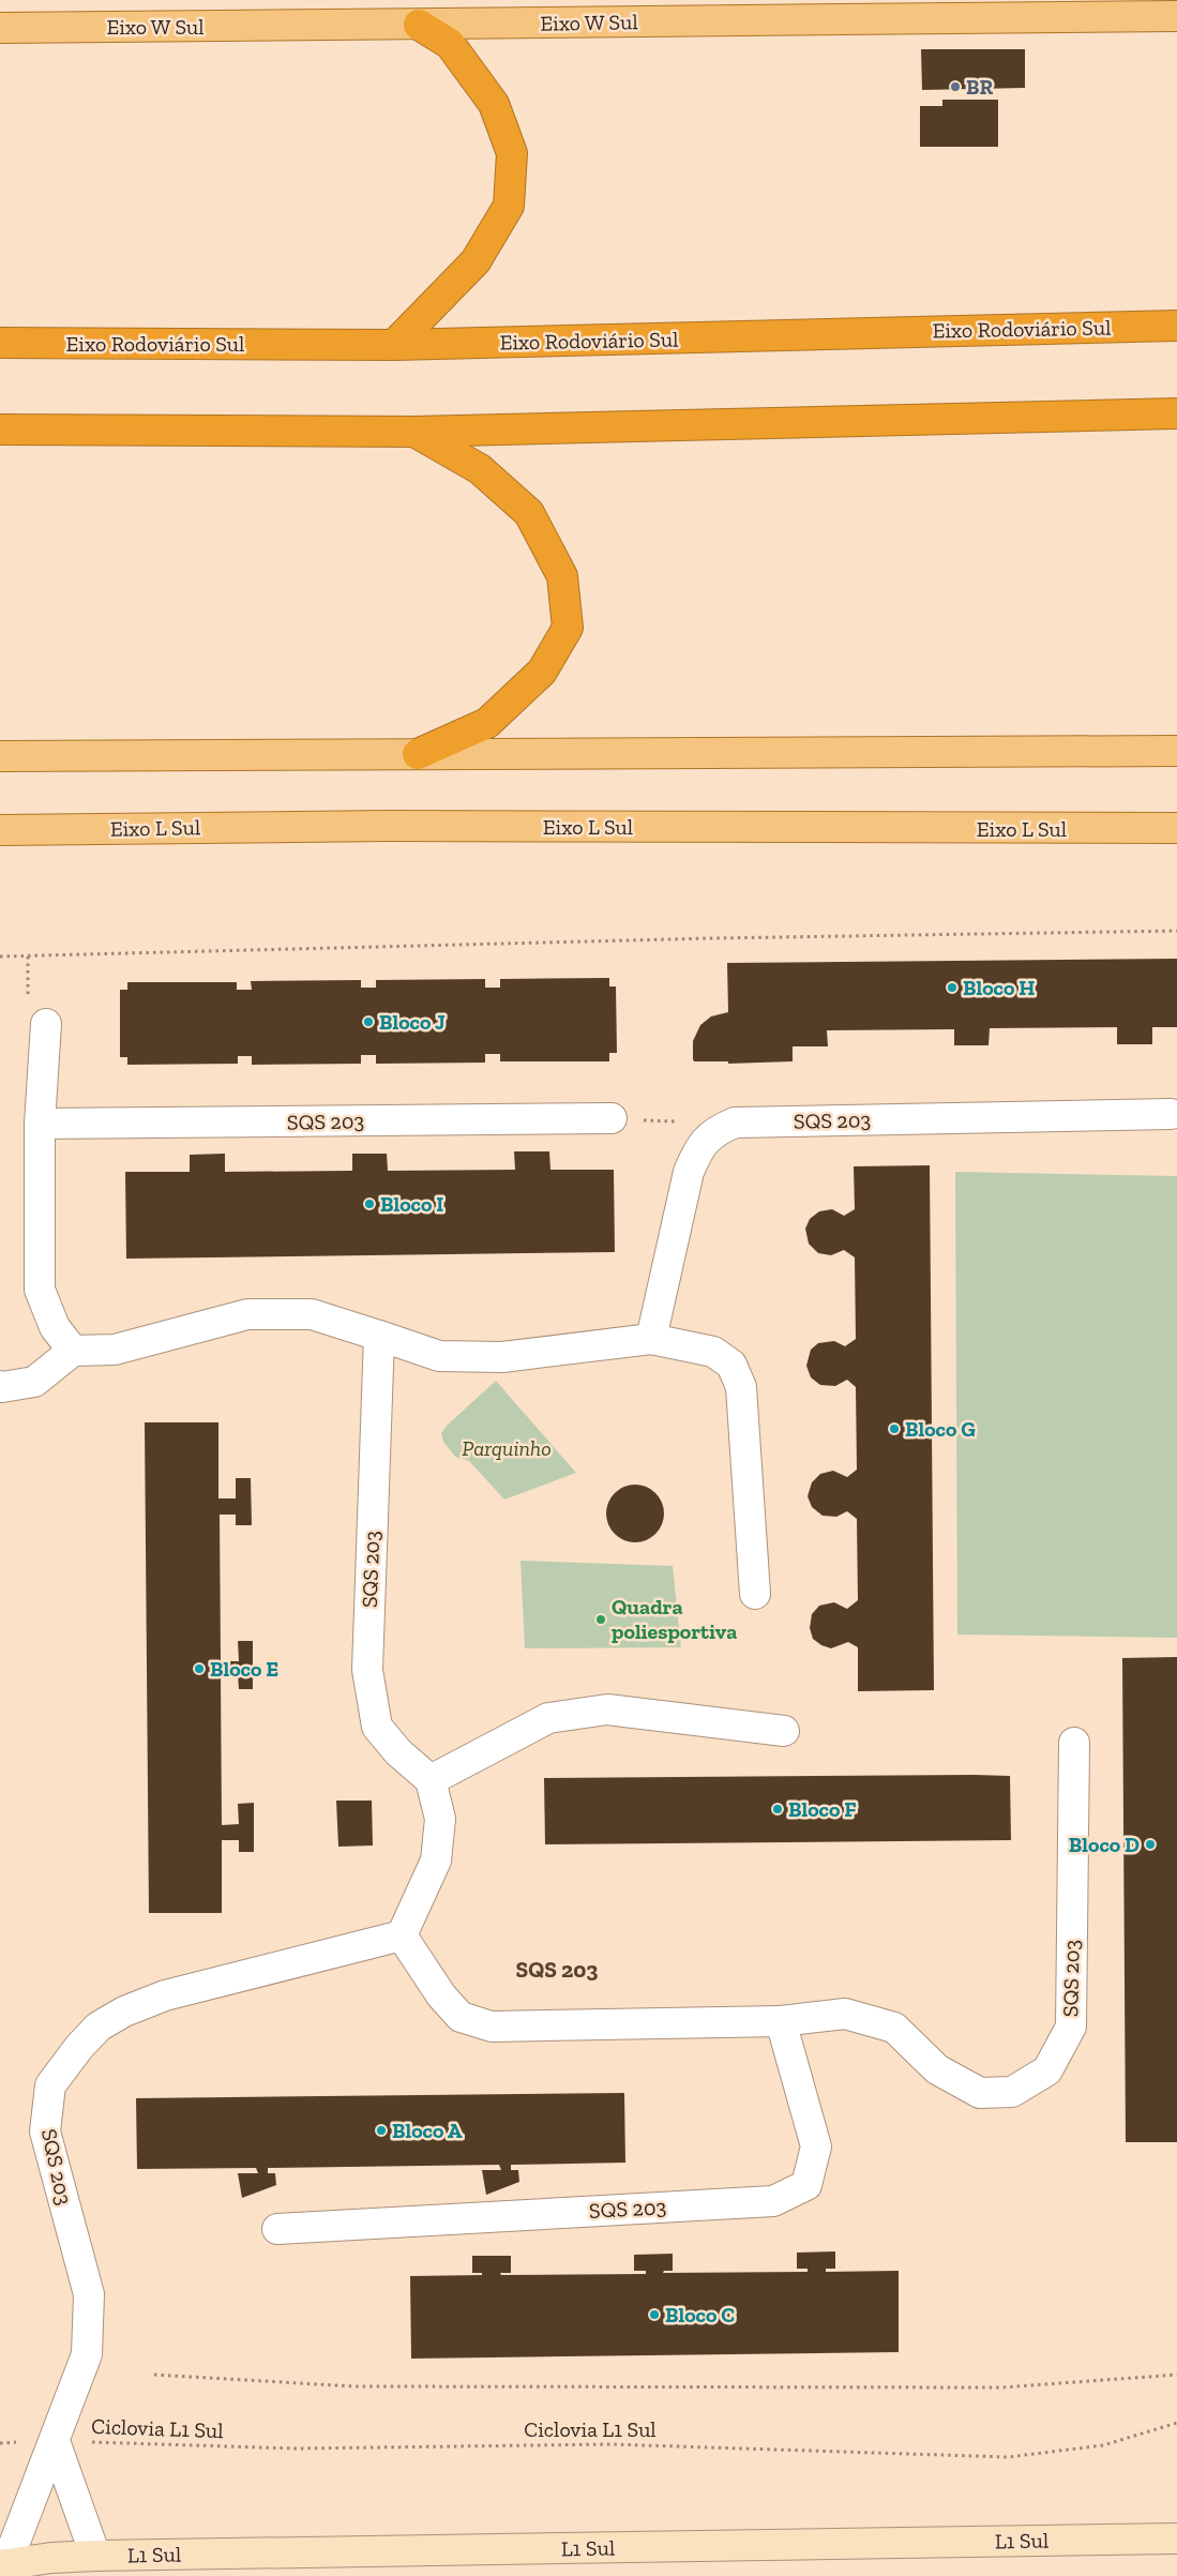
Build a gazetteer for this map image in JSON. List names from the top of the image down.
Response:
{
  "streets": {
    "highway": ["Eixo Rodoviário Sul"],
    "main road": ["Eixo W Sul", "Eixo L Sul"],
    "street": ["SQS 203", "L1 Sul"],
    "path": ["Ciclovia L1 Sul"]
  },
  "crossings": [
    ["SQS 203", "Ciclovia L1 Sul"],
    ["SQS 203", "L1 Sul"]
  ],
  "districts": ["SQS 203"],
  "parks": ["Parquinho"],
  "places": [
    "BR",
    "Bloco H",
    "Bloco J",
    "Bloco I",
    "Bloco G",
    "Quadra poliesportiva",
    "Bloco E",
    "Bloco F",
    "Bloco D",
    "Bloco A",
    "Bloco C"
  ]
}
